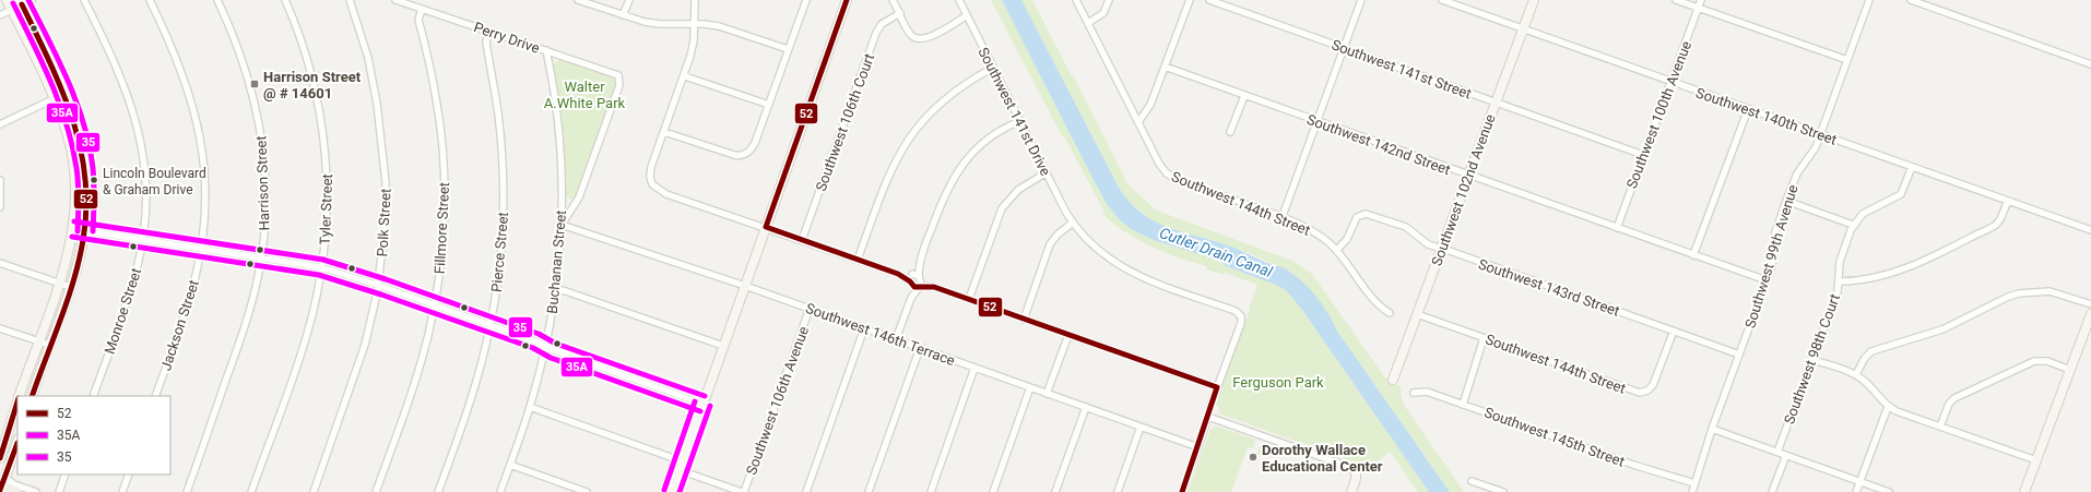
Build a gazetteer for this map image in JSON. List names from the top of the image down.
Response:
{
  "streets": {
    "street": [
      "Perry Drive",
      "Southwest 141st Street",
      "Southwest 141st Drive",
      "Southwest 100th Avenue",
      "Southwest 140th Street",
      "Southwest 106th Court",
      "Southwest 142nd Street",
      "Harrison Street",
      "Southwest 102nd Avenue",
      "Southwest 144th Street",
      "Tyler Street",
      "Polk Street",
      "Fillmore Street",
      "Pierce Street",
      "Southwest 99th Avenue",
      "Buchanan Street",
      "Southwest 143rd Street",
      "Monroe Street",
      "Jackson Street",
      "Southwest 146th Terrace",
      "Southwest 98th Court",
      "Southwest 106th Avenue",
      "Southwest 145th Street"
    ]
  },
  "crossings": [
    ["Perry Drive", "Fillmore Street"],
    ["Perry Drive", "Pierce Street"],
    ["Perry Drive", "Buchanan Street"],
    ["Perry Drive", "Southwest 146th Terrace"],
    ["Southwest 141st Street", "Southwest 100th Avenue"],
    ["Southwest 141st Street", "Southwest 102nd Avenue"],
    ["Southwest 100th Avenue", "Southwest 140th Street"],
    ["Southwest 100th Avenue", "Southwest 142nd Street"],
    ["Southwest 140th Street", "Southwest 102nd Avenue"],
    ["Southwest 140th Street", "Southwest 99th Avenue"],
    ["Southwest 140th Street", "Southwest 98th Court"],
    ["Southwest 142nd Street", "Southwest 102nd Avenue"],
    ["Southwest 142nd Street", "Southwest 99th Avenue"],
    ["Southwest 102nd Avenue", "Southwest 144th Street"],
    ["Southwest 102nd Avenue", "Southwest 143rd Street"],
    ["Southwest 144th Street", "Southwest 143rd Street"],
    ["Southwest 99th Avenue", "Southwest 143rd Street"],
    ["Southwest 99th Avenue", "Southwest 145th Street"],
    ["Buchanan Street", "Southwest 146th Terrace"],
    ["Southwest 146th Terrace", "Southwest 106th Avenue"]
  ],
  "water": ["Cutler Drain Canal"],
  "parks": ["Walter A.White Park", "Ferguson Park"],
  "places": {
    "transit": ["Harrison Street @ # 14601"],
    "other": ["Lincoln Boulevard & Graham Drive", "Dorothy Wallace Educational Center"]
  },
  "lines": ["transit line 52", "transit line 35", "transit line 35A"],
  "legend": ["52", "35A", "35"]
}
